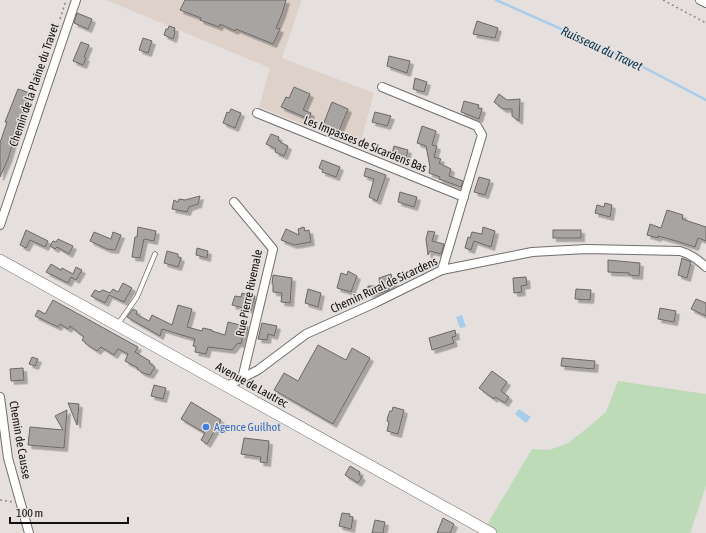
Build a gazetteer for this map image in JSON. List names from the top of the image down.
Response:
{
  "streets": {
    "main road": ["Avenue de Lautrec"],
    "street": [
      "Chemin de la Plaine du Travet",
      "Les Impasses de Sicardens Bas",
      "Chemin Rural de Sicardens",
      "Rue Pierre Rivemale",
      "Chemin de Causse"
    ]
  },
  "crossings": [
    ["Chemin Rural de Sicardens", "Rue Pierre Rivemale"],
    ["Chemin Rural de Sicardens", "Avenue de Lautrec"]
  ],
  "water": ["Ruisseau du Travet"],
  "places": ["Agence Guilhot"],
  "scale_bar": "100 m"
}
